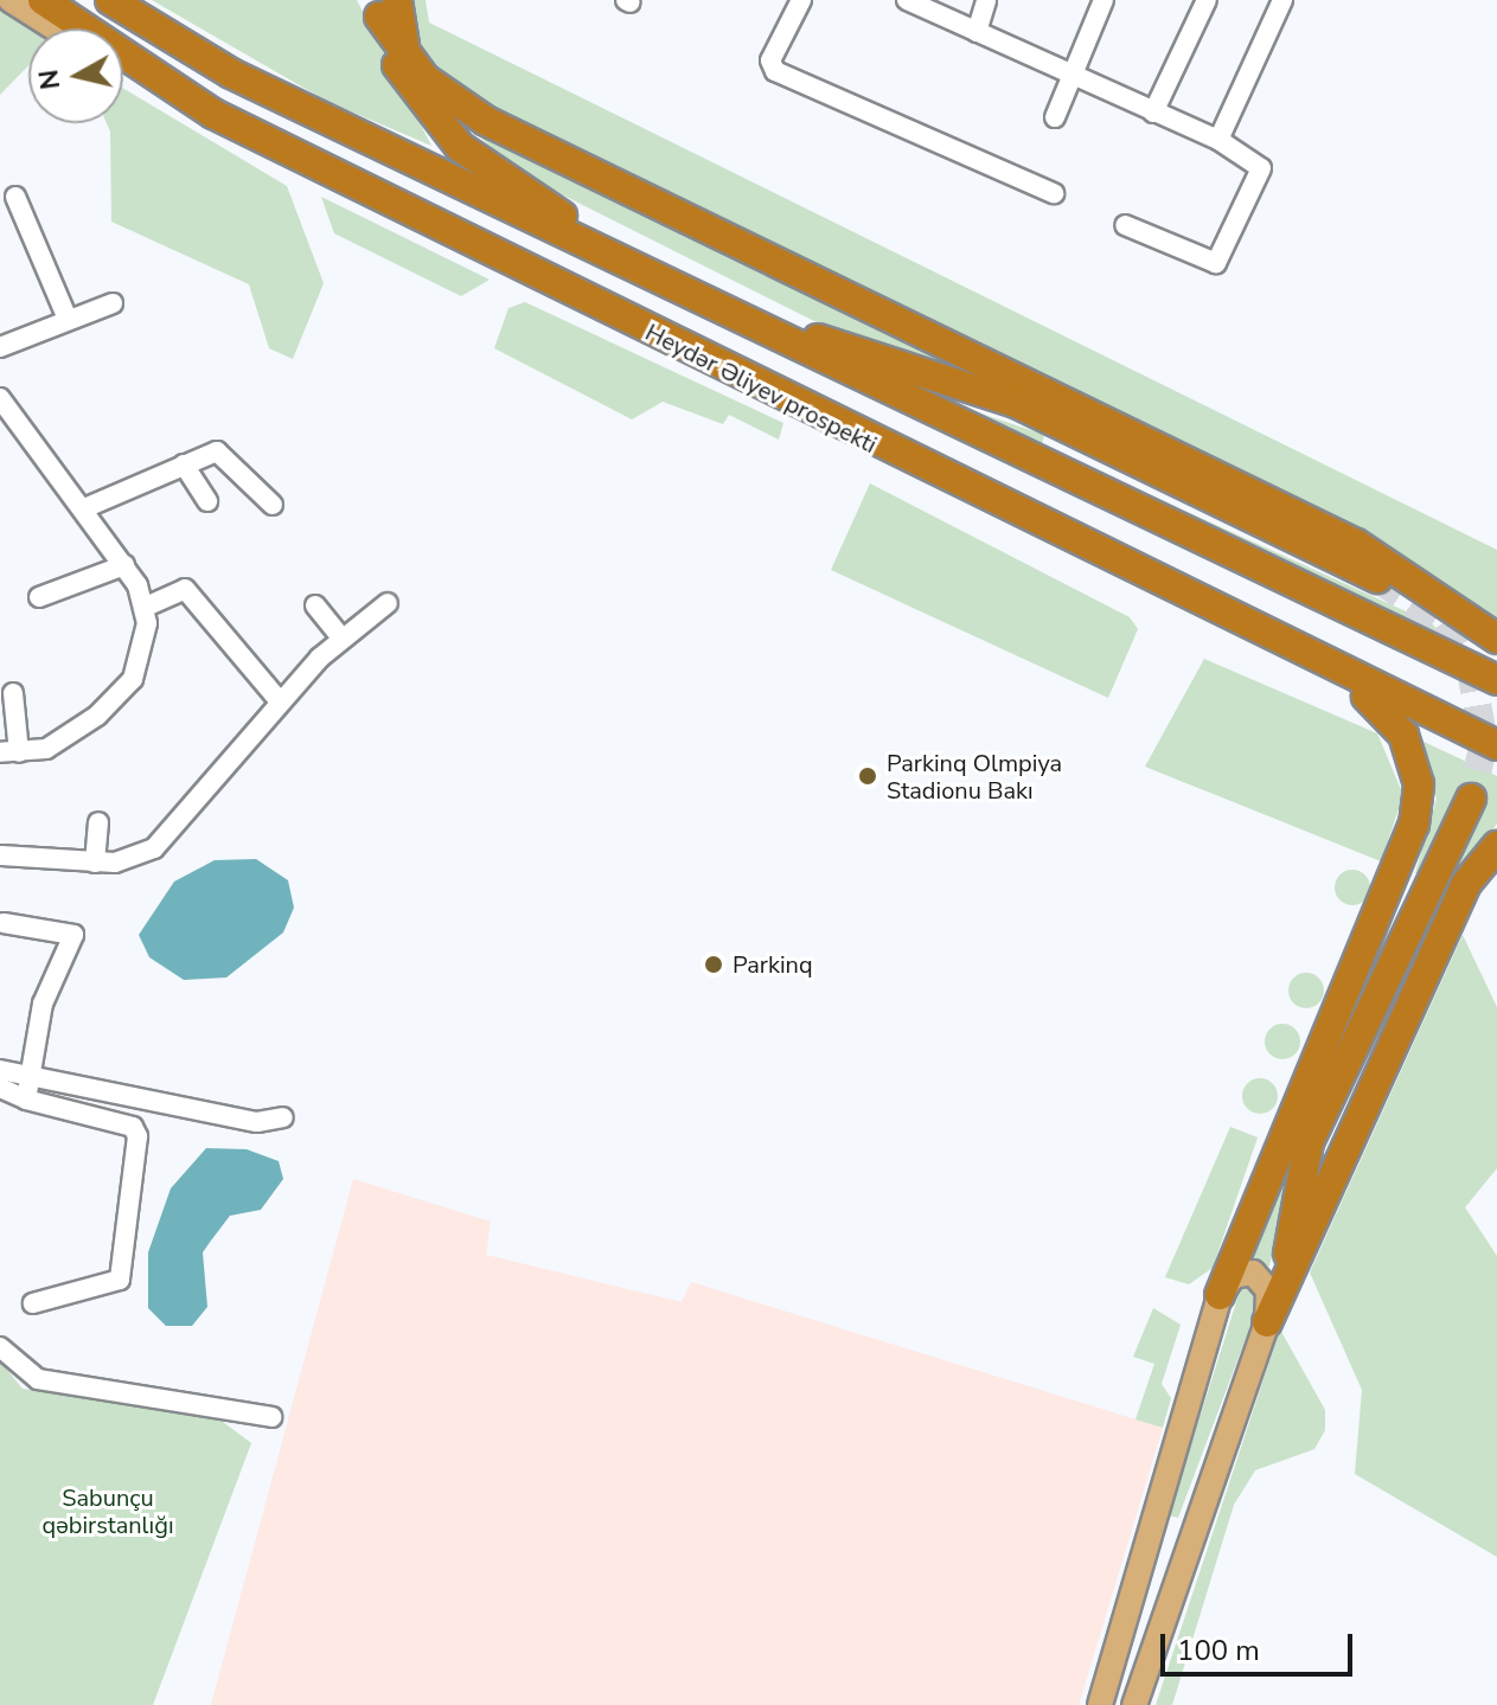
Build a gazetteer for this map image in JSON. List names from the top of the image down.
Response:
{
  "streets": {
    "highway": ["Heydər Əliyev prospekti"]
  },
  "parks": ["Sabunçu qəbirstanlığı"],
  "places": ["Parkinq Olmpiya Stadionu Bakı", "Parkinq"],
  "scale_bar": "100 m",
  "north": "left"
}
